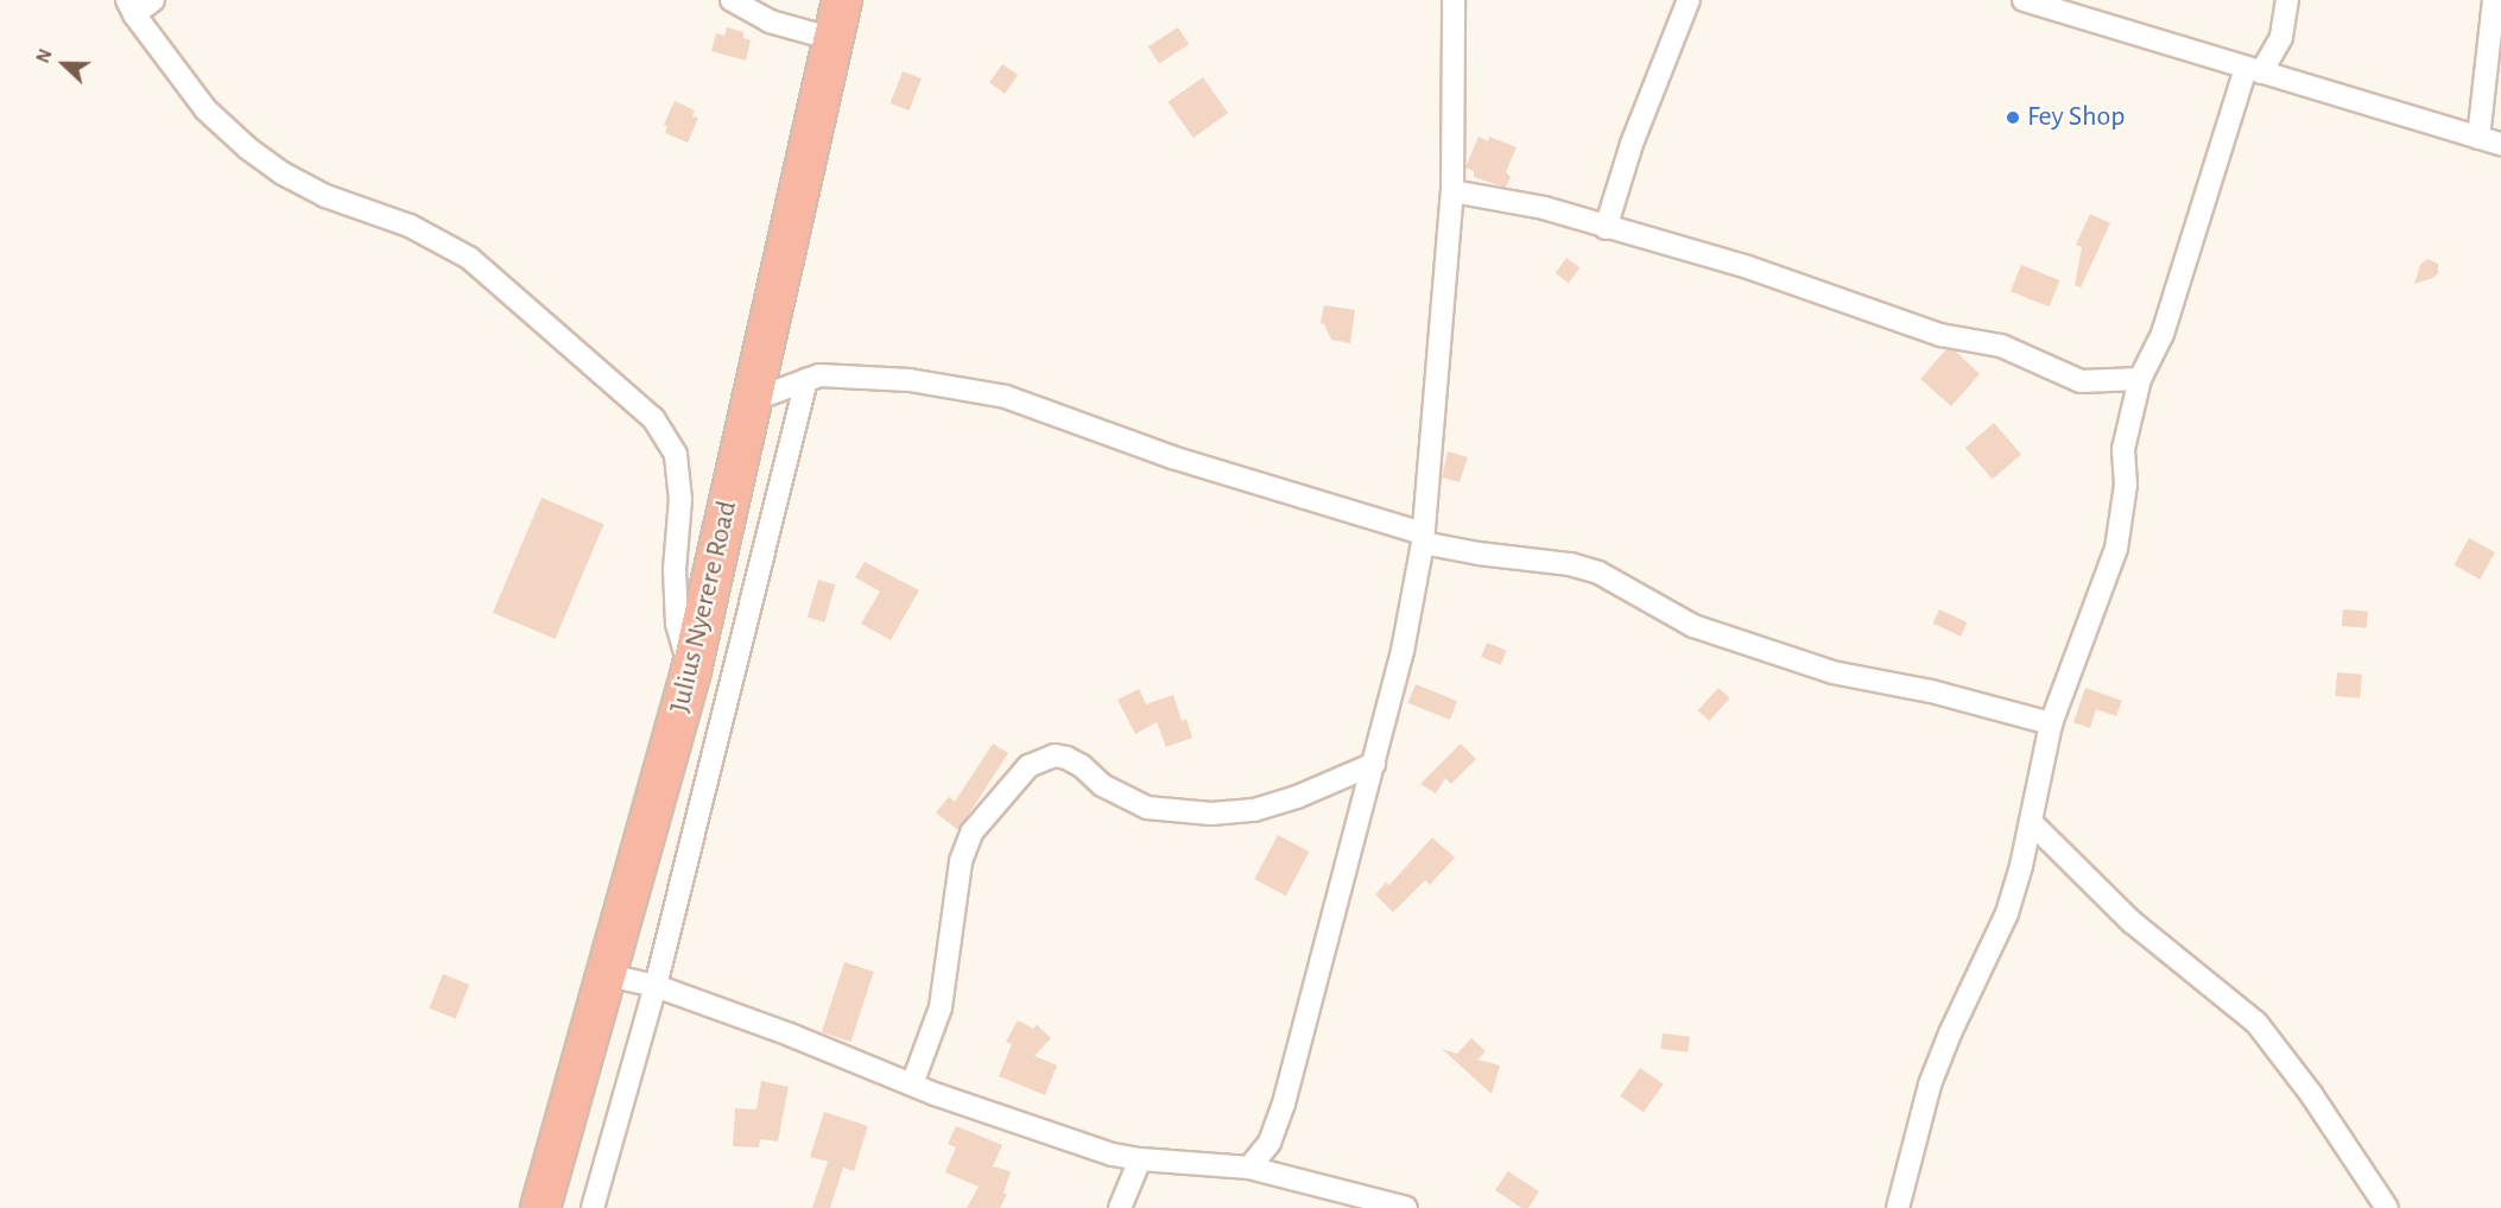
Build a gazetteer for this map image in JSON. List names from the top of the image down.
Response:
{
  "streets": {
    "highway": ["Julius Nyerere Road"]
  },
  "places": ["Fey Shop"],
  "north": "left"
}
